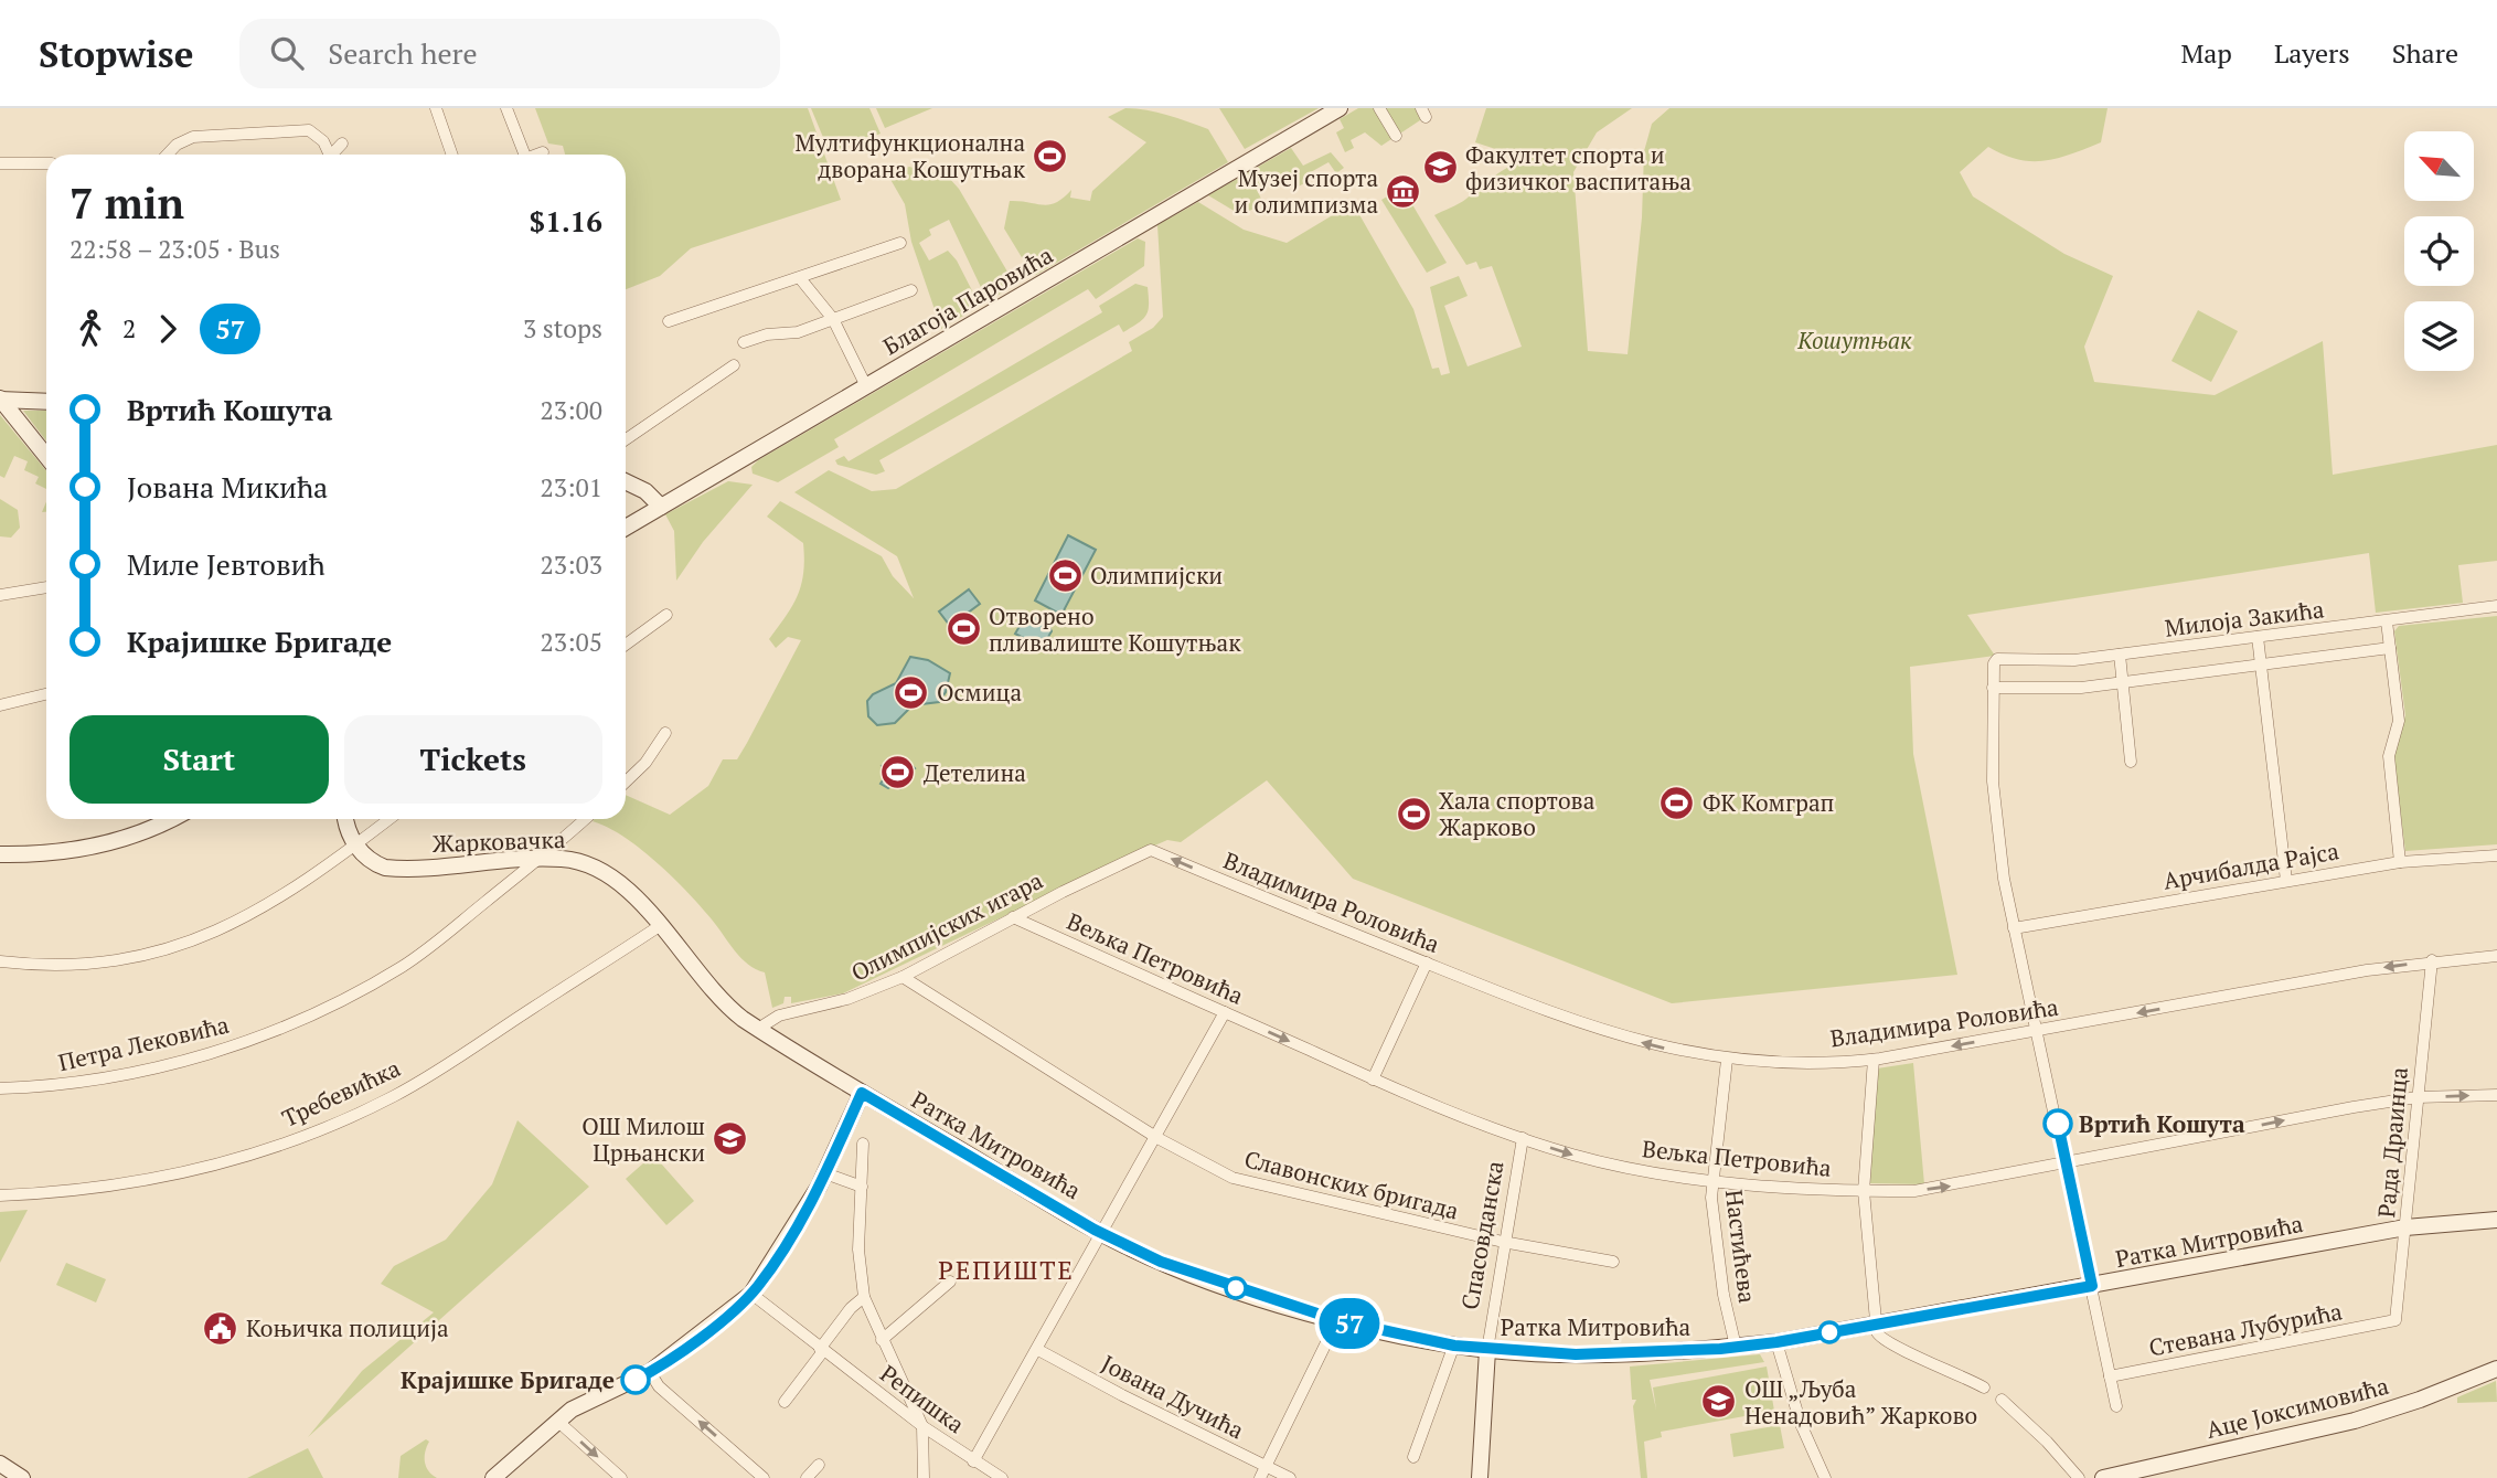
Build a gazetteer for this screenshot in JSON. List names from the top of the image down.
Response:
{
  "streets": {
    "street": [
      "Благоја Паровића",
      "Милоја Закића",
      "Жарковачка",
      "Арчибалда Рајса",
      "Владимира Роловића",
      "Олимпијских игара",
      "Вељка Петровића",
      "Петра Лековића",
      "Требевићка",
      "Рада Драинца",
      "Ратка Митровића",
      "Славонских бригада",
      "Спасовданска",
      "Настићева",
      "Стевана Лубурића",
      "Јована Дучића",
      "Репишка",
      "Аце Јоксимовића"
    ]
  },
  "crossings": [
    ["Жарковачка", "Олимпијских игара"],
    ["Жарковачка", "Петра Лековића"],
    ["Жарковачка", "Требевићка"],
    ["Жарковачка", "Ратка Митровића"],
    ["Владимира Роловића", "Олимпијских игара"],
    ["Владимира Роловића", "Рада Драинца"],
    ["Владимира Роловића", "Настићева"],
    ["Олимпијских игара", "Вељка Петровића"],
    ["Олимпијских игара", "Ратка Митровића"],
    ["Олимпијских игара", "Славонских бригада"],
    ["Вељка Петровића", "Рада Драинца"],
    ["Вељка Петровића", "Спасовданска"],
    ["Вељка Петровића", "Настићева"],
    ["Рада Драинца", "Ратка Митровића"],
    ["Рада Драинца", "Стевана Лубурића"],
    ["Ратка Митровића", "Спасовданска"],
    ["Ратка Митровића", "Настићева"],
    ["Славонских бригада", "Спасовданска"]
  ],
  "one_way": ["Владимира Роловића", "Вељка Петровића"],
  "districts": ["РЕПИШТЕ"],
  "parks": ["Кошутњак"],
  "places": {
    "sports": [
      "Мултифункционална дворана Кошутњак",
      "Олимпијски",
      "Отворено пливалиште Кошутњак",
      "Осмица",
      "Детелина",
      "ФК Комграп",
      "Хала спортова Жарково"
    ],
    "school or university": ["Факултет спорта и физичког васпитања", "ОШ Милош Црњански", "ОШ „Љуба Ненадовић” Жарково"],
    "museum": ["Музеј спорта и олимпизма"],
    "other": ["Вртић Кошута", "Крајишке Бригаде"],
    "public building": ["Коњичка полиција"]
  },
  "lines": ["bus line 57"],
  "north": "top left",
  "page": {
    "header": "Stopwise",
    "search": "Search here",
    "nav": ["Map", "Layers", "Share"],
    "on_map": "57",
    "heading": ["7 min", "22:58 – 23:05 · Bus", "$1.16"],
    "legs": ["2", "57", "3 stops"],
    "list": [
      {
        "name": "Вртић Кошута",
        "value": "23:00"
      },
      {
        "name": "Јована Микића",
        "value": "23:01"
      },
      {
        "name": "Миле Јевтовић",
        "value": "23:03"
      },
      {
        "name": "Крајишке Бригаде",
        "value": "23:05"
      }
    ],
    "buttons": ["Start", "Tickets"]
  }
}
